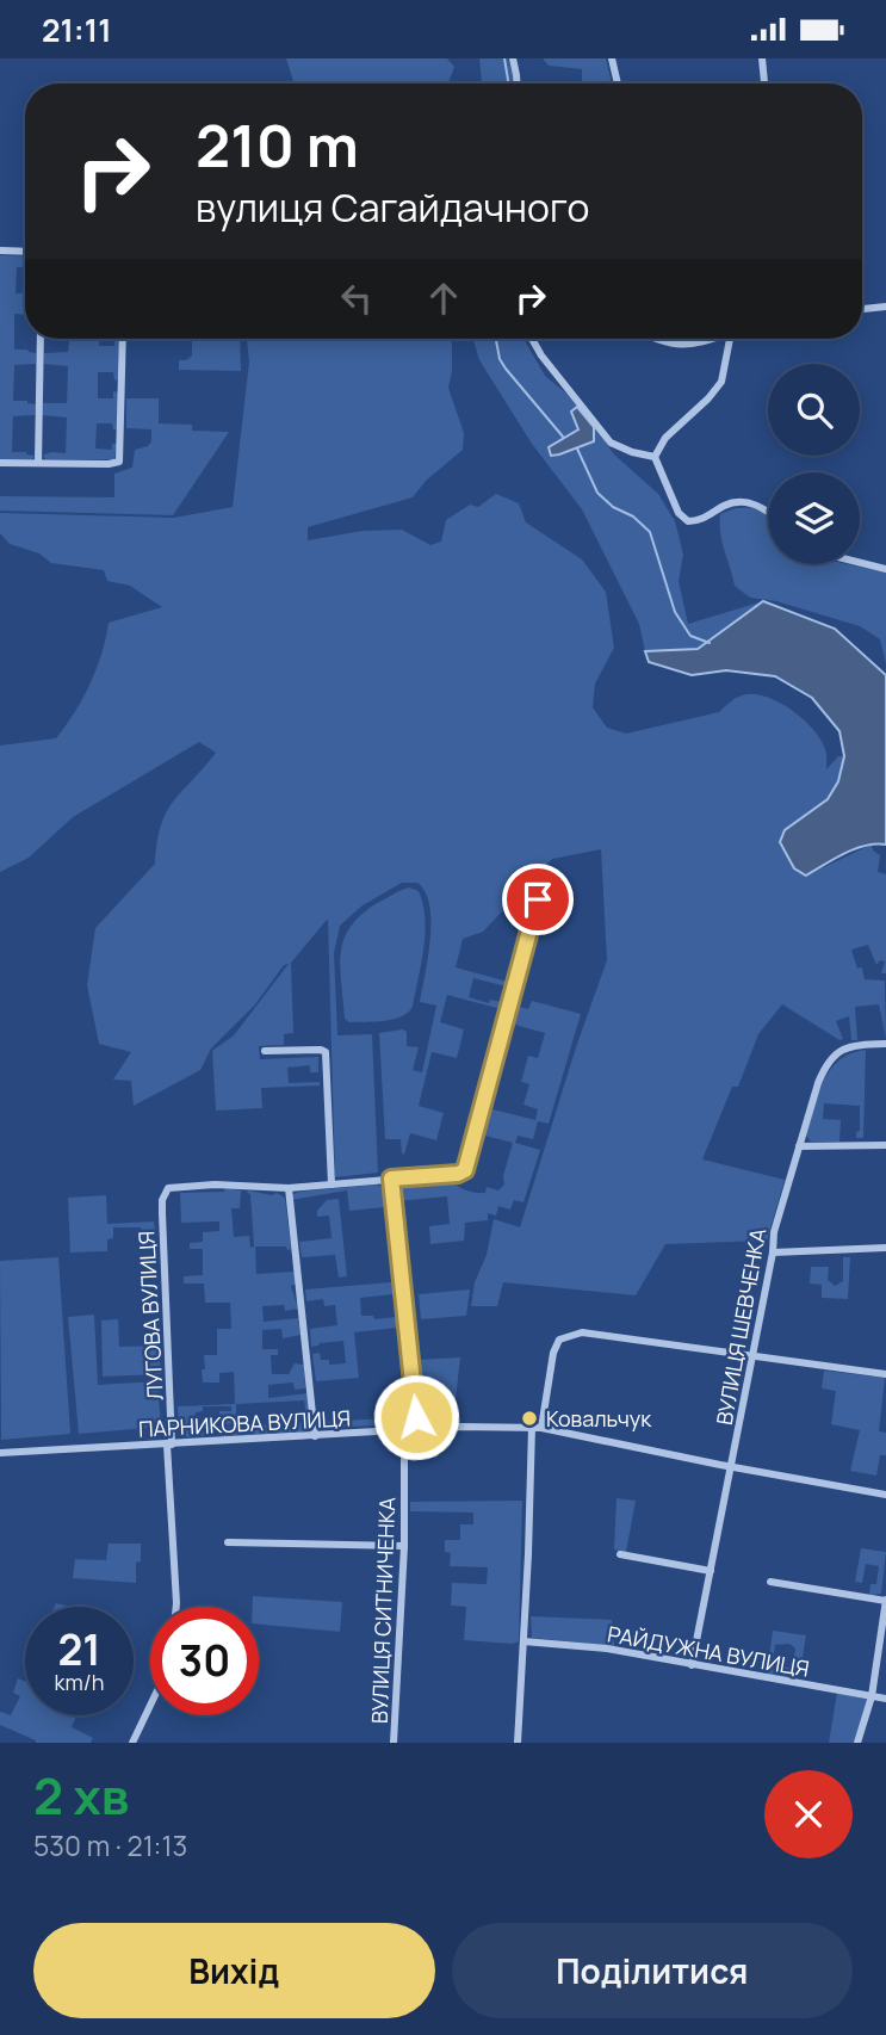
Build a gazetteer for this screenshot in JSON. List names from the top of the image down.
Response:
{
  "streets": {
    "street": [
      "ЛУГОВА ВУЛИЦЯ",
      "ВУЛИЦЯ ШЕВЧЕНКА",
      "ПАРНИКОВА ВУЛИЦЯ",
      "ВУЛИЦЯ СИТНИЧЕНКА",
      "РАЙДУЖНА ВУЛИЦЯ"
    ]
  },
  "crossings": [
    ["ЛУГОВА ВУЛИЦЯ", "ПАРНИКОВА ВУЛИЦЯ"],
    ["ВУЛИЦЯ ШЕВЧЕНКА", "ПАРНИКОВА ВУЛИЦЯ"],
    ["ВУЛИЦЯ ШЕВЧЕНКА", "РАЙДУЖНА ВУЛИЦЯ"],
    ["ПАРНИКОВА ВУЛИЦЯ", "ВУЛИЦЯ СИТНИЧЕНКА"]
  ],
  "places": ["Ковальчук"],
  "page": {
    "status": "21:11",
    "turn": ["210 m", "вулиця Сагайдачного"],
    "speed": "21 km/h",
    "limit": "30",
    "heading": ["2 хв", "530 m · 21:13"],
    "buttons": ["Вихід", "Поділитися"]
  }
}
